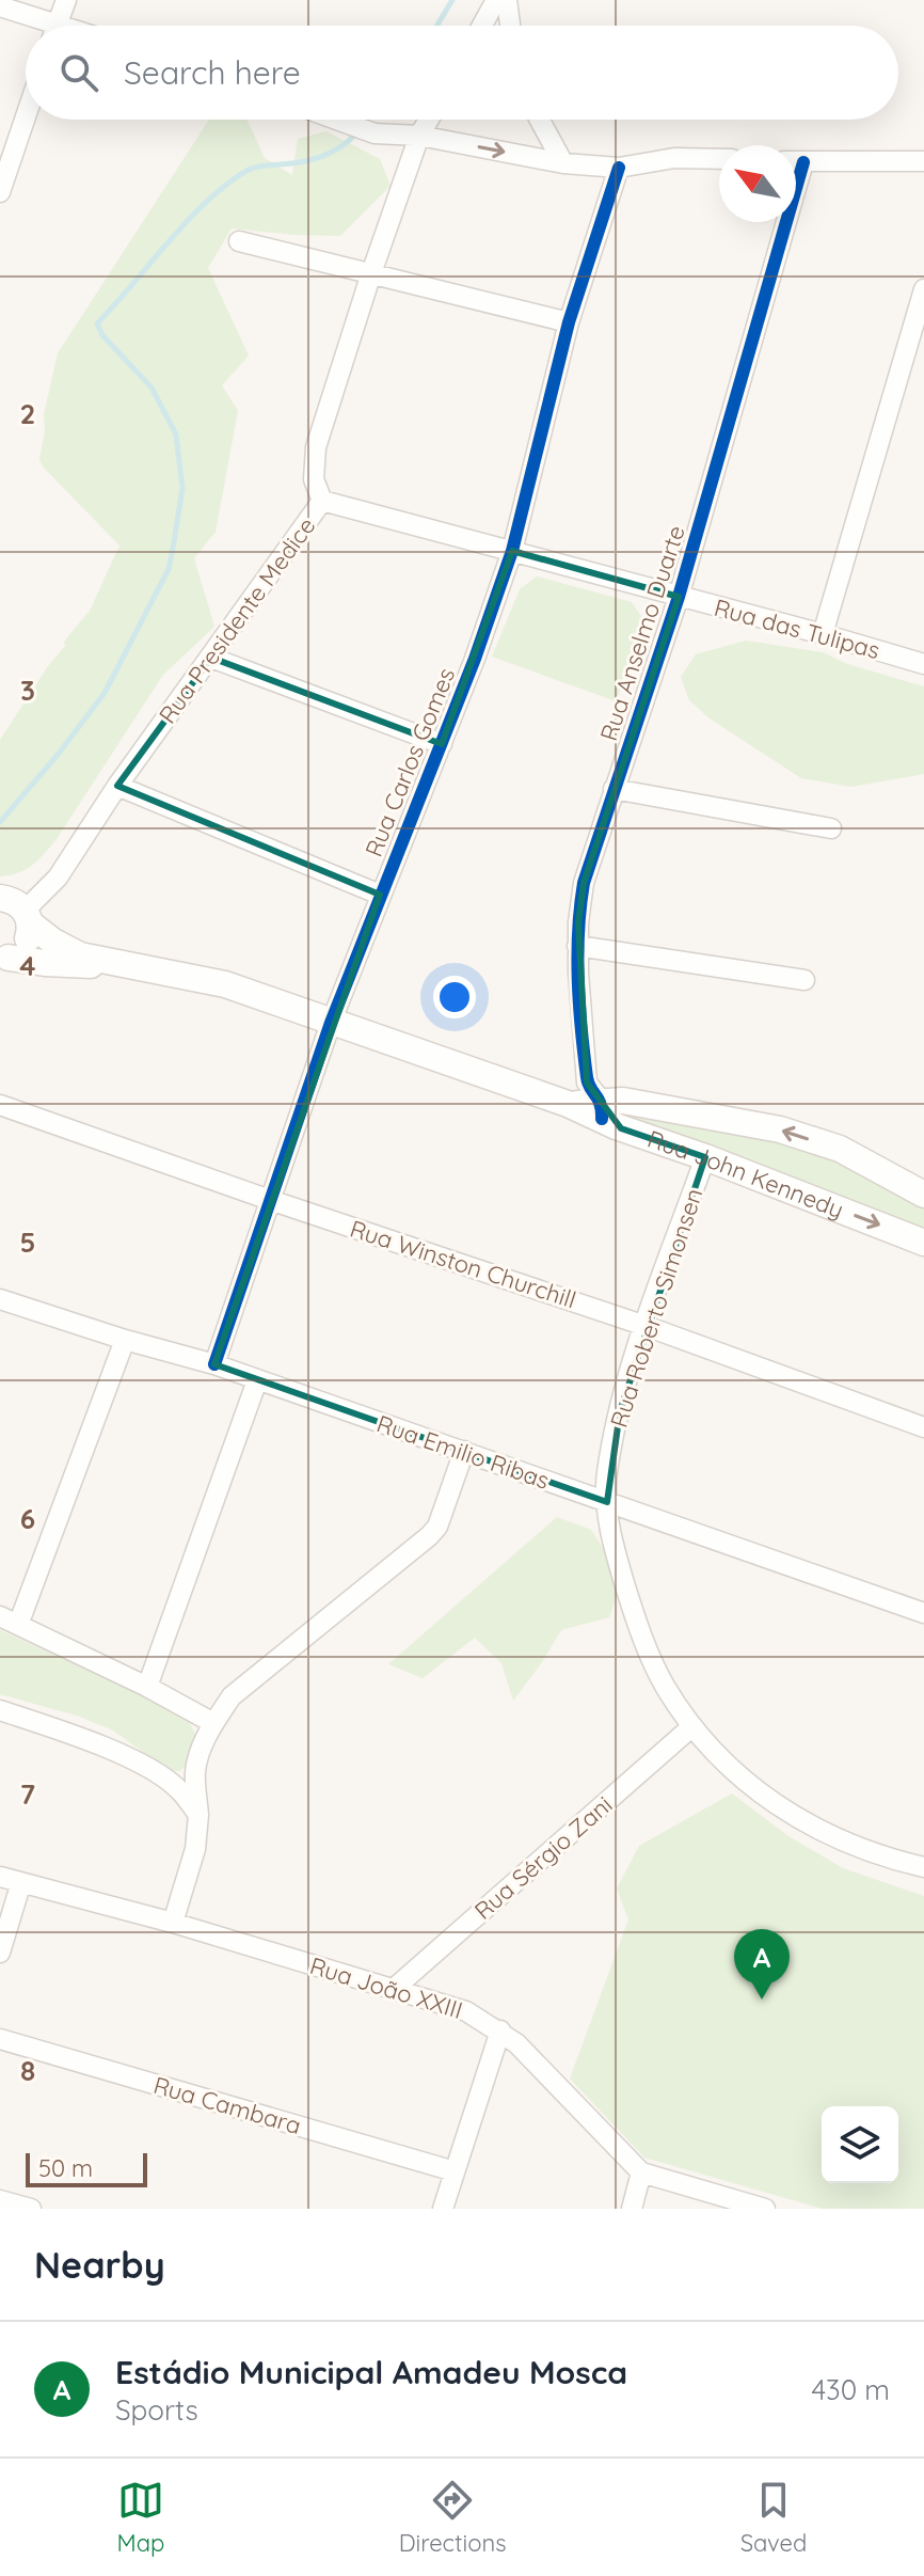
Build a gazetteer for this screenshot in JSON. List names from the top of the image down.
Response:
{
  "streets": {
    "street": [
      "Rua Presidente Medice",
      "Rua das Tulipas",
      "Rua Anselmo Duarte",
      "Rua Carlos Gomes",
      "Rua John Kennedy",
      "Rua Winston Churchill",
      "Rua Roberto Simonsen",
      "Rua Emilio Ribas",
      "Rua Sérgio Zani",
      "Rua João XXIII",
      "Rua Cambara"
    ]
  },
  "crossings": [
    ["Rua Presidente Medice", "Rua das Tulipas"],
    ["Rua Presidente Medice", "Rua John Kennedy"],
    ["Rua das Tulipas", "Rua Anselmo Duarte"],
    ["Rua das Tulipas", "Rua Carlos Gomes"],
    ["Rua Anselmo Duarte", "Rua John Kennedy"],
    ["Rua Carlos Gomes", "Rua John Kennedy"],
    ["Rua Carlos Gomes", "Rua Winston Churchill"],
    ["Rua Carlos Gomes", "Rua Emilio Ribas"],
    ["Rua John Kennedy", "Rua Roberto Simonsen"],
    ["Rua Winston Churchill", "Rua Roberto Simonsen"],
    ["Rua Roberto Simonsen", "Rua Emilio Ribas"],
    ["Rua Roberto Simonsen", "Rua Sérgio Zani"],
    ["Rua Sérgio Zani", "Rua João XXIII"]
  ],
  "scale_bar": "50 m",
  "north": "top left",
  "page": {
    "search": "Search here",
    "pins": "A",
    "scale": "50 m",
    "heading": "Nearby",
    "list": [
      {
        "mark": "A",
        "name": "Estádio Municipal Amadeu Mosca",
        "note": "Sports",
        "value": "430 m"
      }
    ],
    "nav": ["Map", "Directions", "Saved"]
  },
  "grid": {
    "rows": [
      "2",
      "3",
      "4",
      "5",
      "6",
      "7",
      "8"
    ]
  }
}
